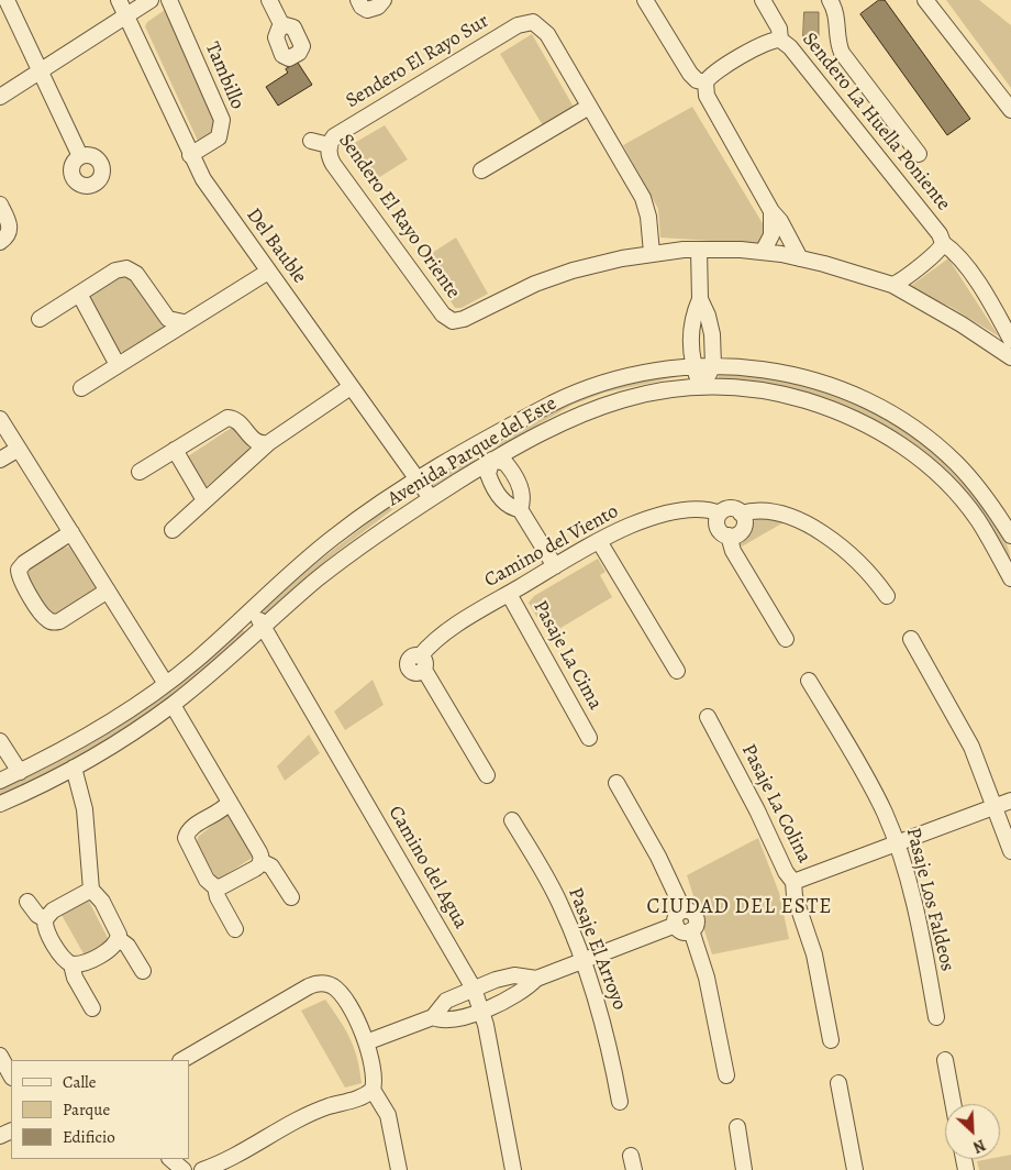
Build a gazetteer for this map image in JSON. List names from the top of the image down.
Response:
{
  "streets": {
    "street": [
      "Sendero El Rayo Sur",
      "Tambillo",
      "Sendero La Huella Poniente",
      "Sendero El Rayo Oriente",
      "Del Bauble",
      "Avenida Parque del Este",
      "Camino del Viento",
      "Pasaje La Cima",
      "Pasaje La Colina",
      "Camino del Agua",
      "Pasaje Los Faldeos",
      "Pasaje El Arroyo"
    ]
  },
  "crossings": [
    ["Sendero El Rayo Sur", "Sendero El Rayo Oriente"],
    ["Tambillo", "Del Bauble"],
    ["Del Bauble", "Avenida Parque del Este"],
    ["Avenida Parque del Este", "Camino del Agua"],
    ["Camino del Viento", "Pasaje La Cima"]
  ],
  "districts": ["CIUDAD DEL ESTE"],
  "legend": ["Calle", "Parque", "Edificio"],
  "north": "bottom right"
}
